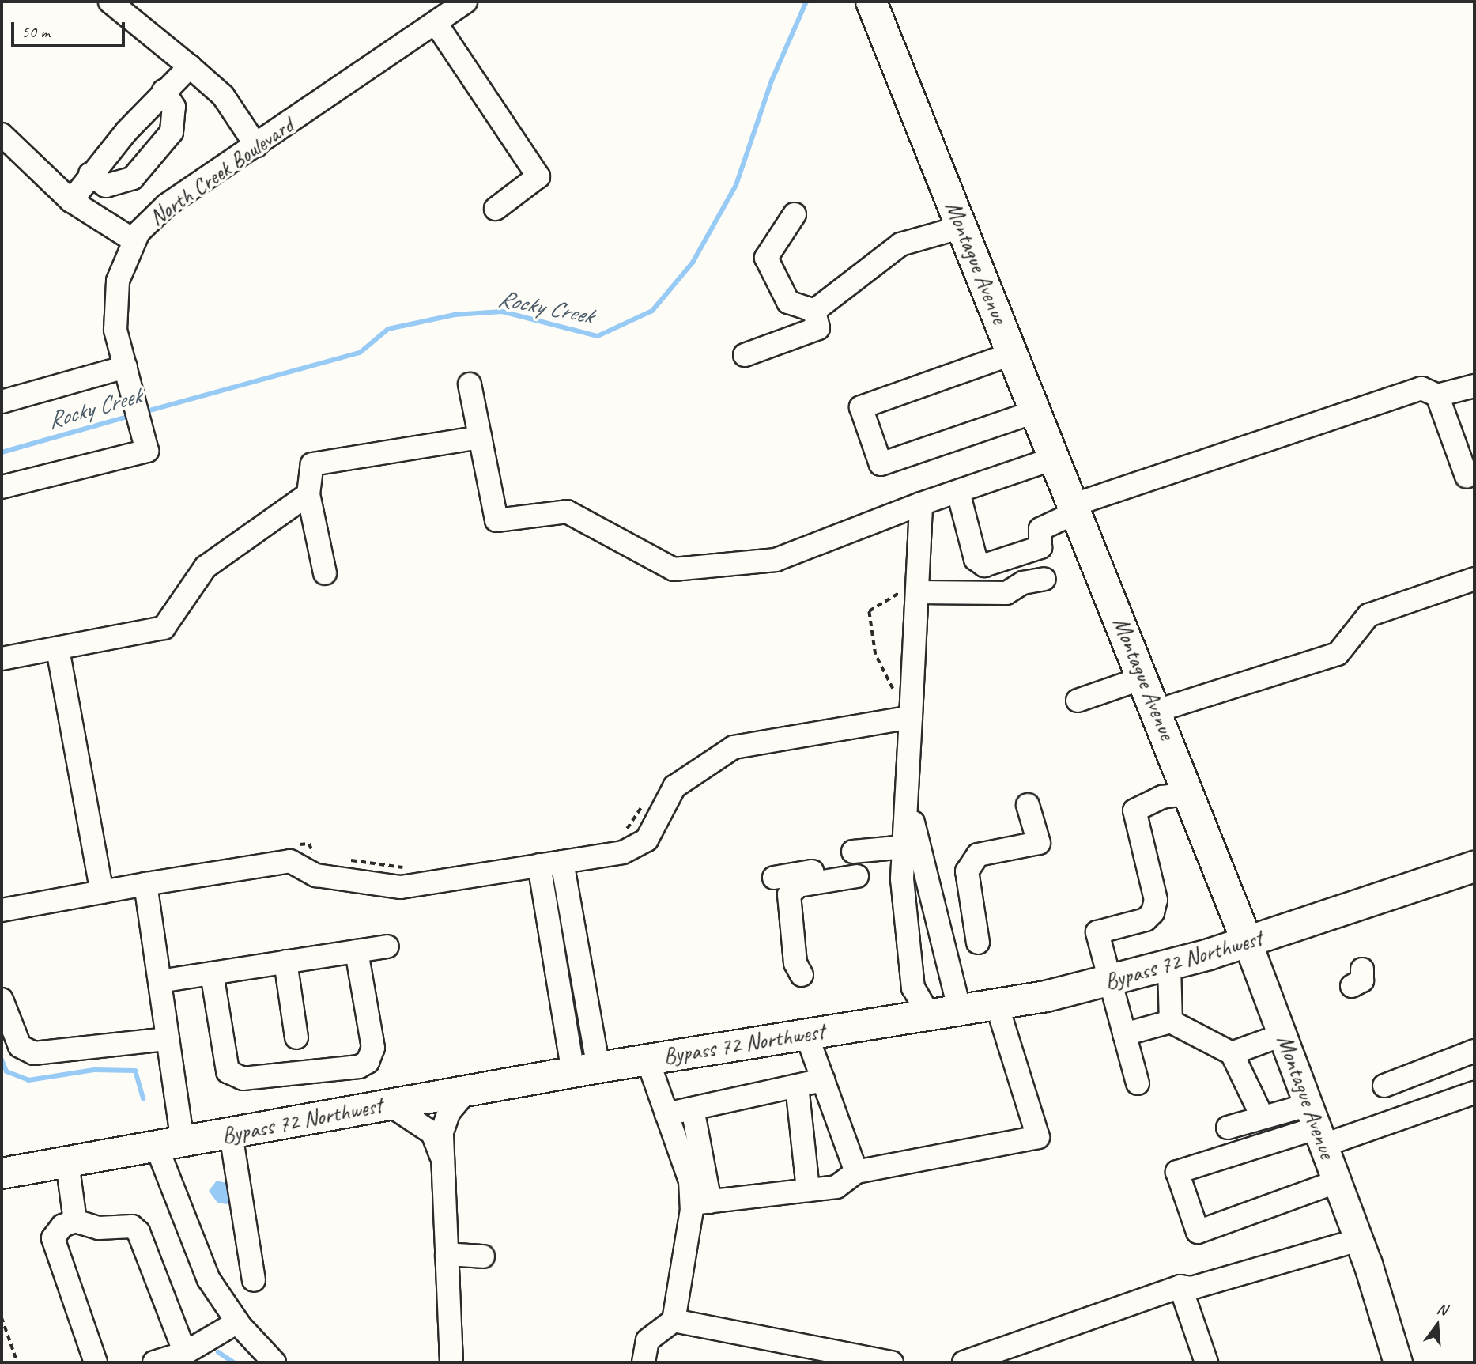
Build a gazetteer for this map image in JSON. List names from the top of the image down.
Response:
{
  "streets": {
    "highway": ["Montague Avenue", "Bypass 72 Northwest"],
    "street": ["North Creek Boulevard"]
  },
  "crossings": [
    ["Montague Avenue", "Bypass 72 Northwest"]
  ],
  "water": ["Rocky Creek"],
  "scale_bar": "50 m",
  "north": "top"
}
